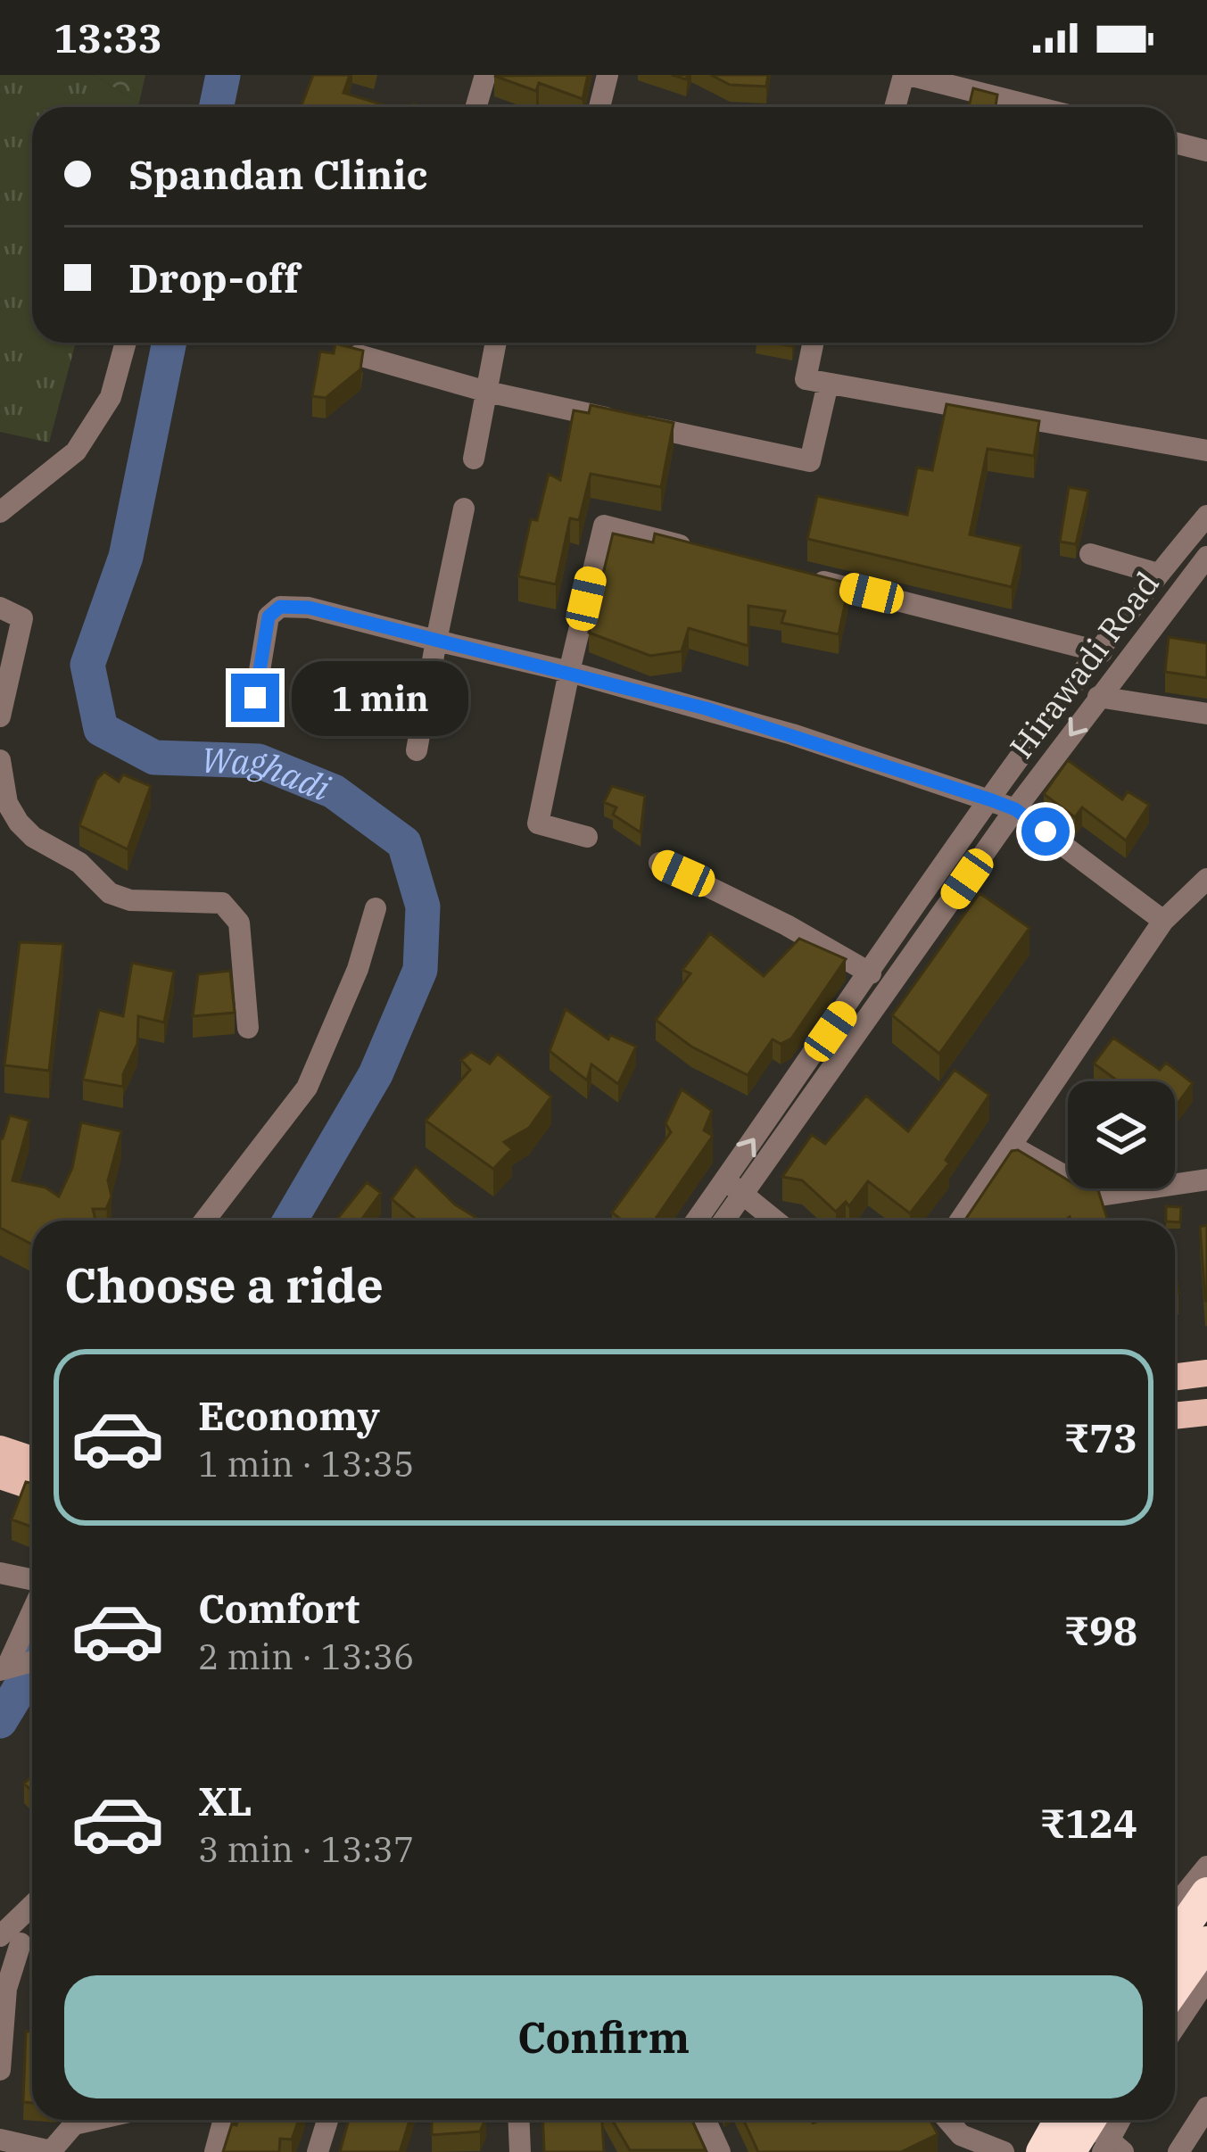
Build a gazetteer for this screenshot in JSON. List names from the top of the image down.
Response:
{
  "streets": {
    "street": ["Hirawadi Road"]
  },
  "water": ["Waghadi"],
  "page": {
    "status": "13:33",
    "banner": ["Spandan Clinic", "Drop-off"],
    "bubble": "1 min",
    "heading": "Choose a ride",
    "list": [
      {
        "name": "Economy",
        "note": "1 min · 13:35",
        "value": "₹73"
      },
      {
        "name": "Comfort",
        "note": "2 min · 13:36",
        "value": "₹98"
      },
      {
        "name": "XL",
        "note": "3 min · 13:37",
        "value": "₹124"
      }
    ],
    "buttons": "Confirm"
  }
}
